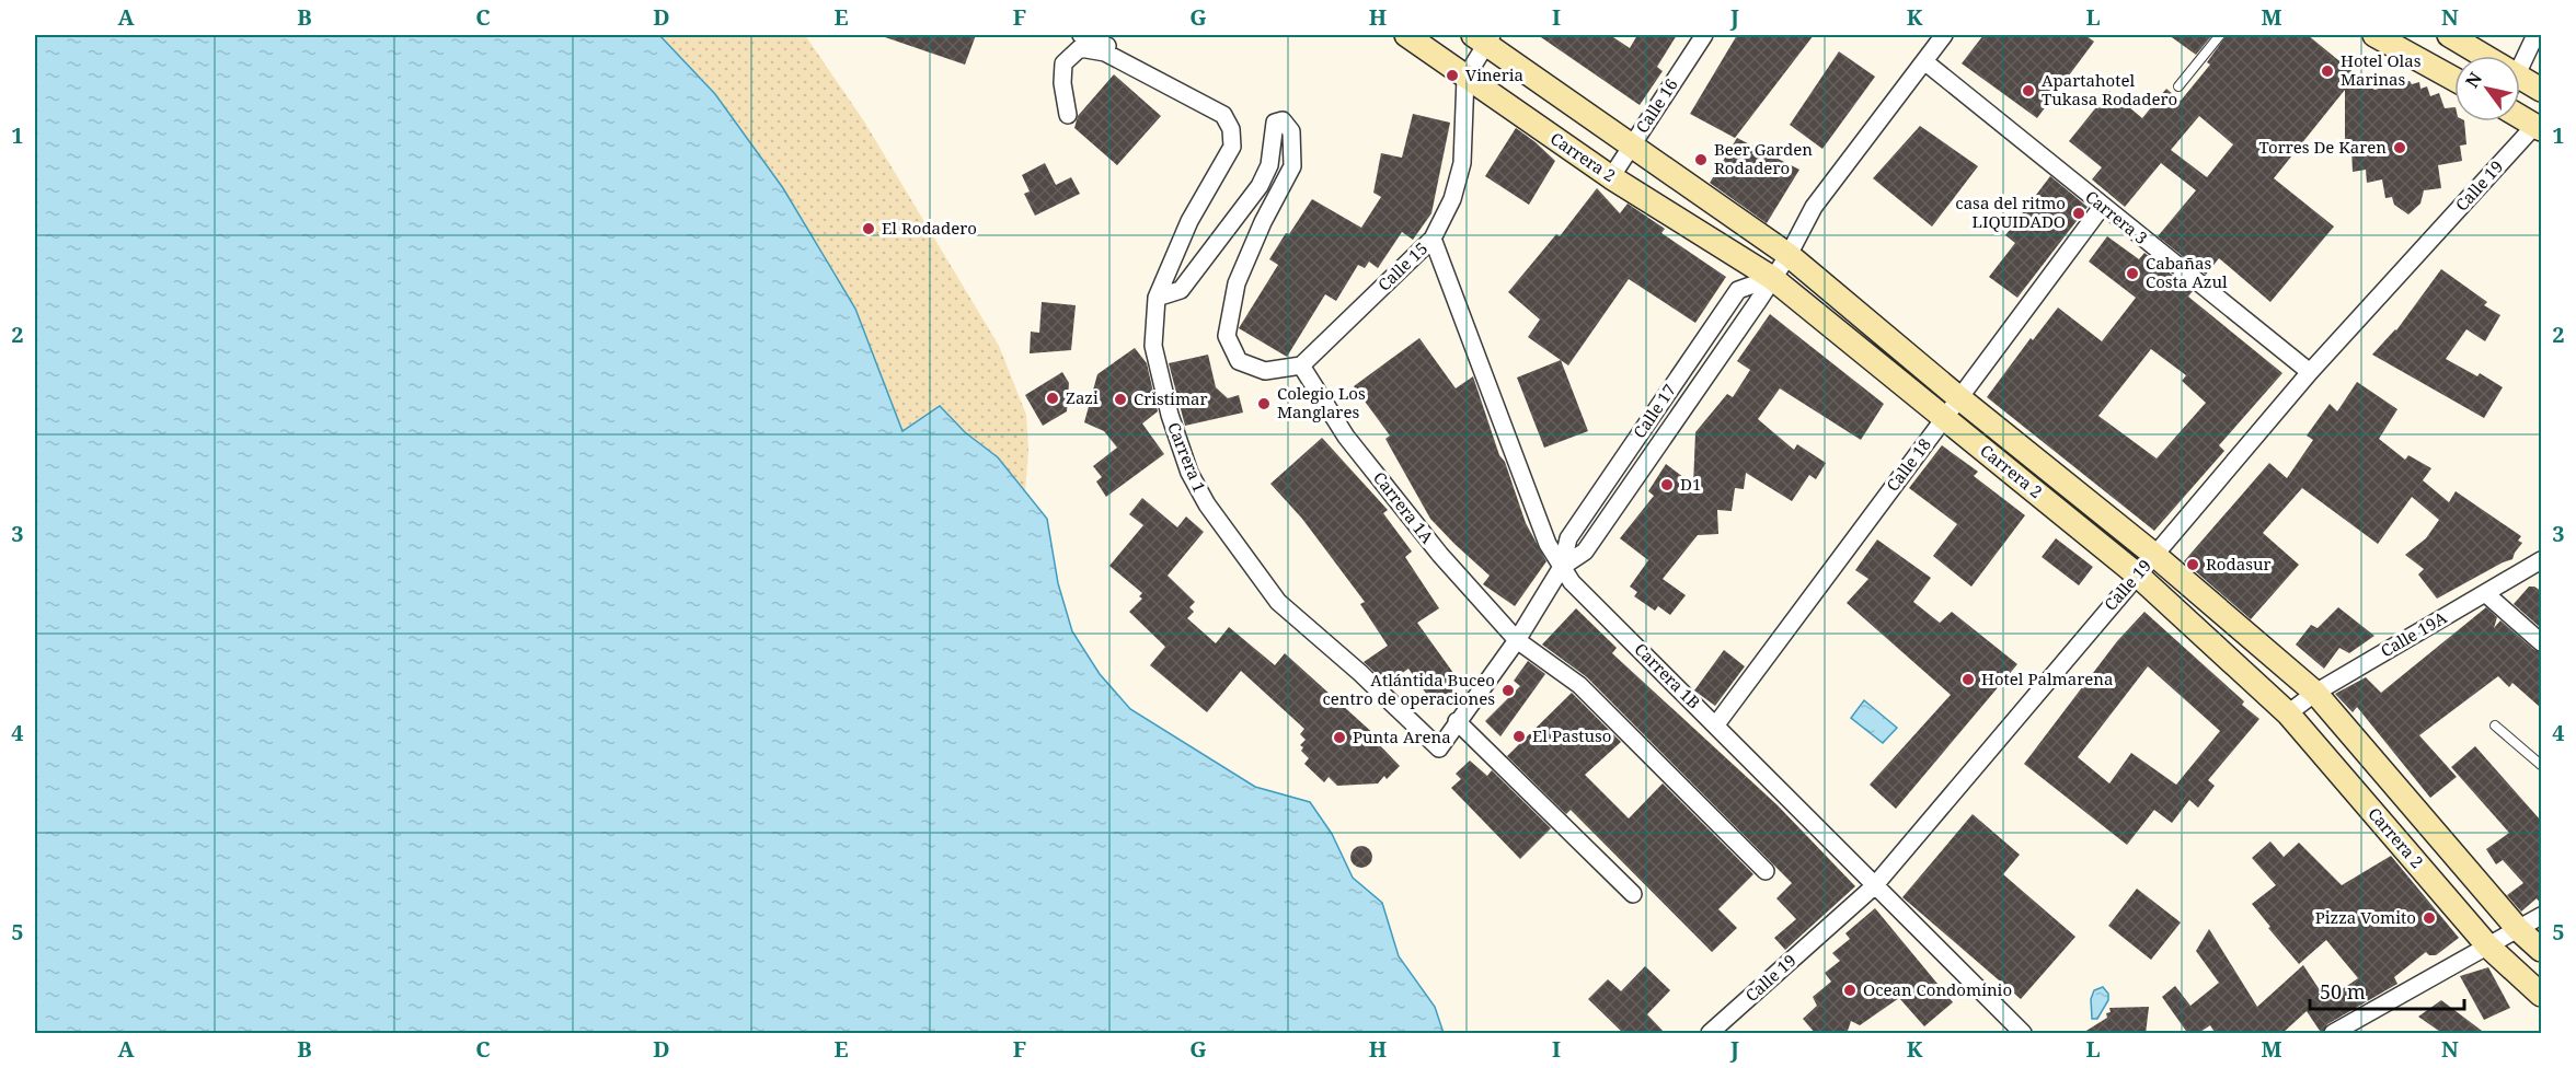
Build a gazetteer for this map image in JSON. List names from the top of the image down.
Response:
{
  "streets": {
    "street": [
      "Calle 16",
      "Carrera 2",
      "Calle 19",
      "Carrera 3",
      "Calle 15",
      "Calle 17",
      "Carrera 1",
      "Calle 18",
      "Carrera 1A",
      "Calle 19A",
      "Carrera 1B"
    ]
  },
  "crossings": [
    ["Calle 16", "Carrera 2"],
    ["Carrera 2", "Calle 19"],
    ["Carrera 2", "Calle 15"],
    ["Carrera 2", "Calle 17"],
    ["Carrera 2", "Calle 18"],
    ["Carrera 2", "Calle 19A"],
    ["Calle 19", "Carrera 3"],
    ["Calle 19", "Carrera 1B"],
    ["Carrera 3", "Calle 17"],
    ["Carrera 3", "Calle 18"],
    ["Calle 15", "Carrera 1A"],
    ["Calle 15", "Carrera 1B"],
    ["Calle 17", "Carrera 1"],
    ["Calle 17", "Carrera 1A"],
    ["Calle 17", "Carrera 1B"],
    ["Calle 18", "Carrera 1B"]
  ],
  "places": [
    "Hotel Olas Marinas",
    "Vineria",
    "Apartahotel Tukasa Rodadero",
    "Torres De Karen",
    "Beer Garden Rodadero",
    "casa del ritmo LIQUIDADO",
    "El Rodadero",
    "Cabañas Costa Azul",
    "Zazi",
    "Cristimar",
    "Colegio Los Manglares",
    "D1",
    "Rodasur",
    "Hotel Palmarena",
    "Atlántida Buceo centro de operaciones",
    "El Pastuso",
    "Punta Arena",
    "Pizza Vomito",
    "Ocean Condominio"
  ],
  "scale_bar": "50 m",
  "north": "top left",
  "grid": {
    "columns": [
      "A",
      "B",
      "C",
      "D",
      "E",
      "F",
      "G",
      "H",
      "I",
      "J",
      "K",
      "L",
      "M",
      "N"
    ],
    "rows": [
      "1",
      "2",
      "3",
      "4",
      "5"
    ]
  }
}
